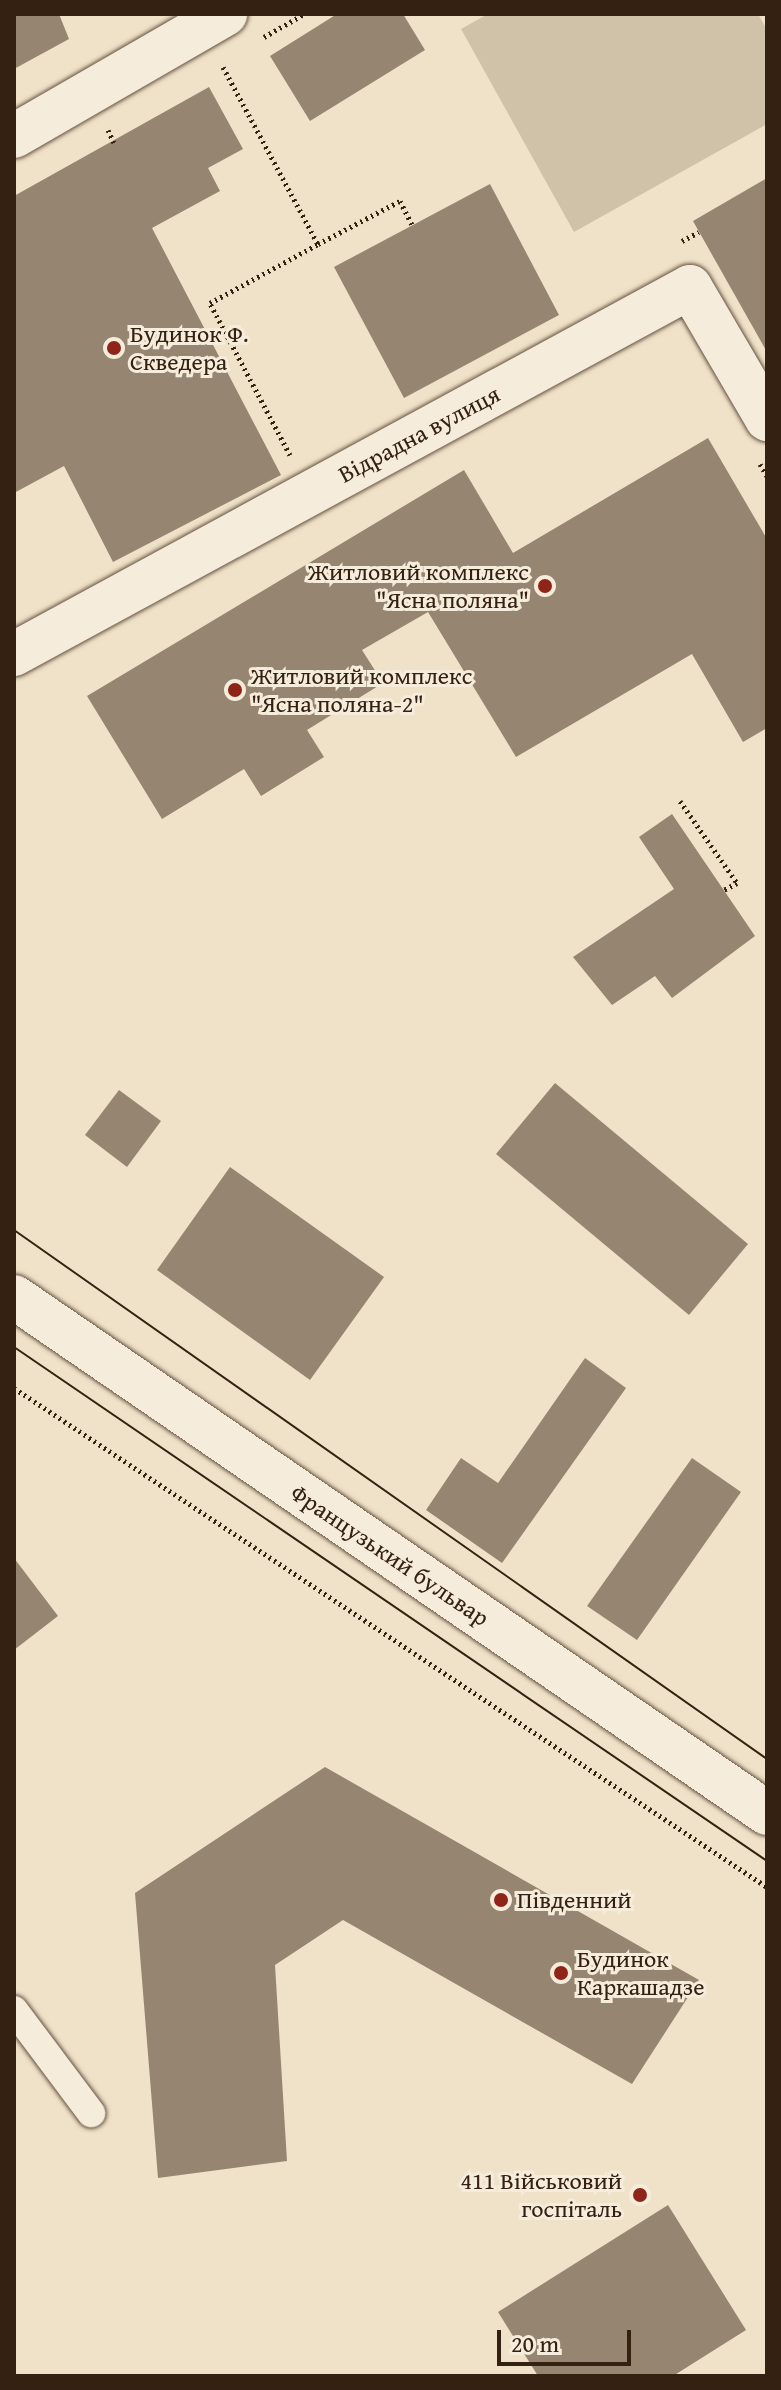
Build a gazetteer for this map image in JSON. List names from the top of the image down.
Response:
{
  "streets": {
    "street": ["Відрадна вулиця", "Французький бульвар"]
  },
  "places": [
    "Будинок Ф. Скведера",
    "Житловий комплекс \"Ясна поляна\"",
    "Житловий комплекс \"Ясна поляна-2\"",
    "Південний",
    "Будинок Каркашадзе",
    "411 Військовий госпіталь"
  ],
  "scale_bar": "20 m"
}
